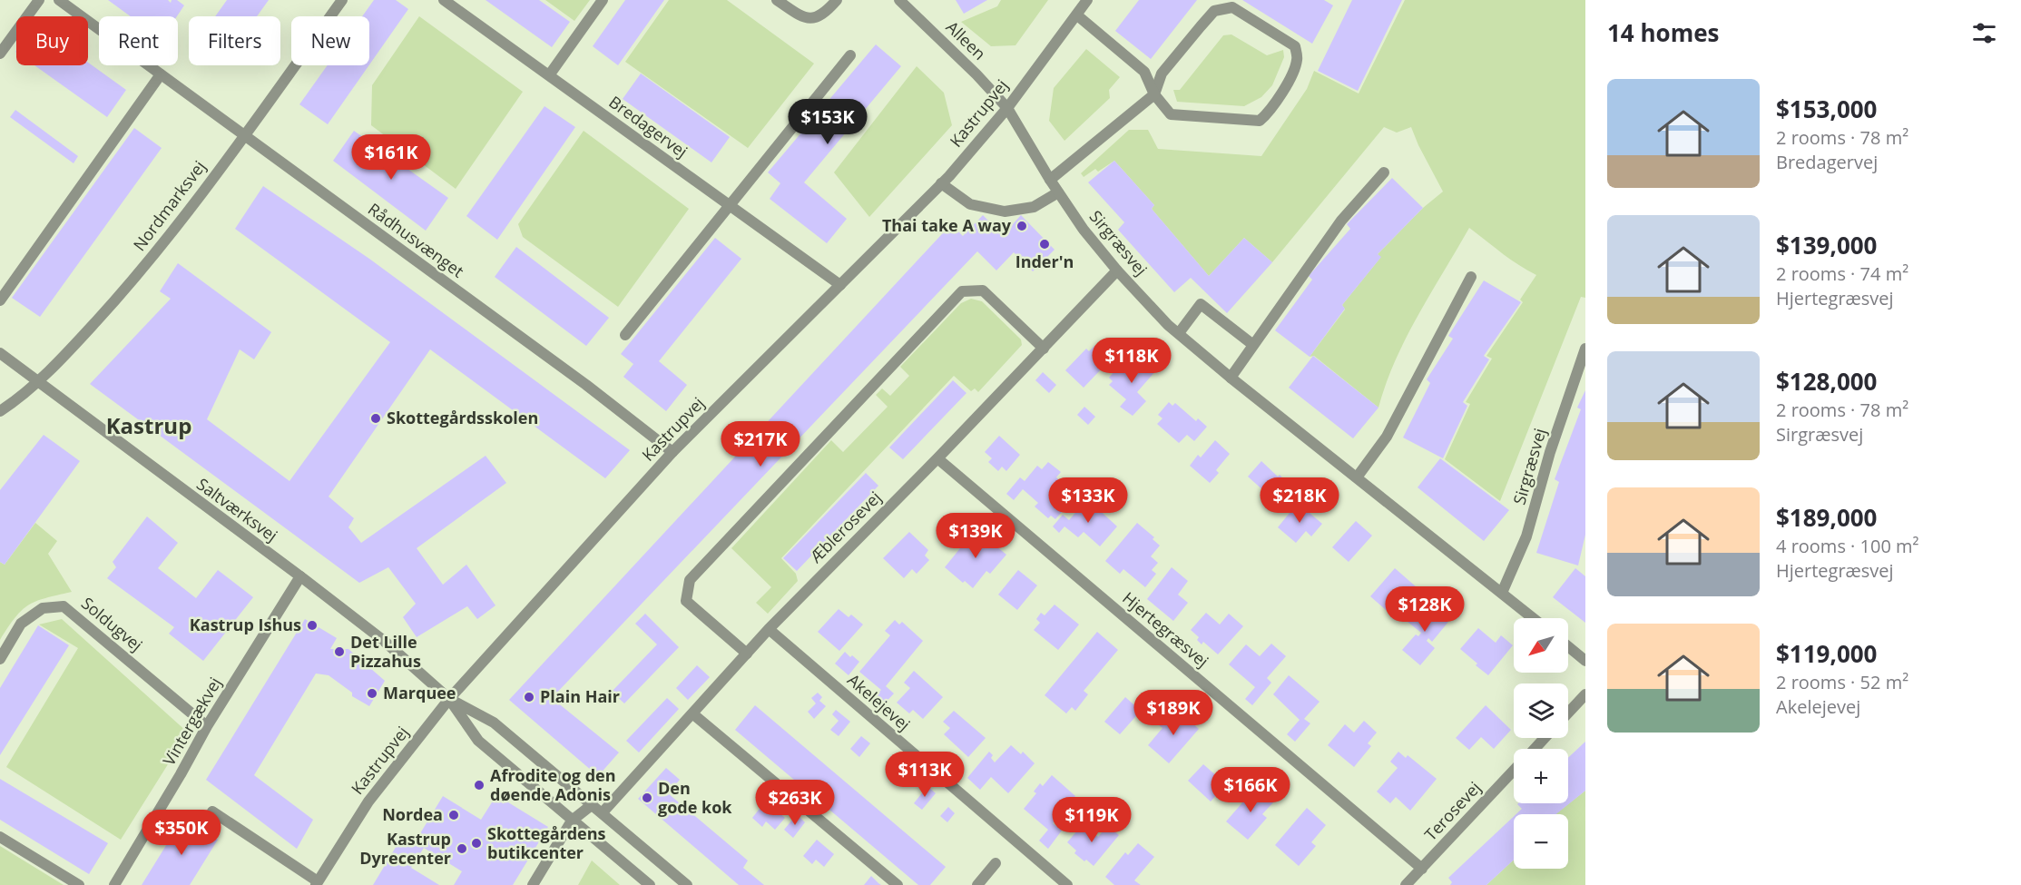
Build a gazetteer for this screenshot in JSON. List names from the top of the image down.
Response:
{
  "streets": {
    "street": [
      "Alleen",
      "Kastrupvej",
      "Bredagervej",
      "Nordmarksvej",
      "Rådhusvænget",
      "Sirgræsvej",
      "Saltværksvej",
      "Æblerosevej",
      "Soldugvej",
      "Hjertegræsvej",
      "Akelejevej",
      "Vintergækvej",
      "Terosevej"
    ]
  },
  "crossings": [
    ["Alleen", "Kastrupvej"],
    ["Alleen", "Sirgræsvej"],
    ["Kastrupvej", "Bredagervej"],
    ["Kastrupvej", "Rådhusvænget"],
    ["Kastrupvej", "Sirgræsvej"],
    ["Kastrupvej", "Saltværksvej"],
    ["Nordmarksvej", "Rådhusvænget"],
    ["Nordmarksvej", "Saltværksvej"],
    ["Sirgræsvej", "Æblerosevej"],
    ["Saltværksvej", "Æblerosevej"],
    ["Saltværksvej", "Vintergækvej"],
    ["Æblerosevej", "Hjertegræsvej"],
    ["Æblerosevej", "Akelejevej"],
    ["Soldugvej", "Vintergækvej"],
    ["Hjertegræsvej", "Terosevej"]
  ],
  "districts": ["Kastrup"],
  "places": [
    "Thai take A way",
    "Inder'n",
    "Skottegårdsskolen",
    "Kastrup Ishus",
    "Det Lille Pizzahus",
    "Marquee",
    "Plain Hair",
    "Afrodite og den døende Adonis",
    "Den gode kok",
    "Nordea",
    "Skottegårdens butikcenter",
    "Kastrup Dyrecenter"
  ],
  "north": "bottom left",
  "page": {
    "heading": "14 homes",
    "chip": [
      "Buy",
      "Rent",
      "Filters",
      "New"
    ],
    "list": [
      {
        "name": "$153,000",
        "note": "2 rooms · 78 m² · Bredagervej"
      },
      {
        "name": "$139,000",
        "note": "2 rooms · 74 m² · Hjertegræsvej"
      },
      {
        "name": "$128,000",
        "note": "2 rooms · 78 m² · Sirgræsvej"
      },
      {
        "name": "$189,000",
        "note": "4 rooms · 100 m² · Hjertegræsvej"
      },
      {
        "name": "$119,000",
        "note": "2 rooms · 52 m² · Akelejevej"
      }
    ],
    "price": [
      "$153K",
      "$161K",
      "$118K",
      "$217K",
      "$133K",
      "$218K",
      "$139K",
      "$128K",
      "$189K",
      "$113K",
      "$166K",
      "$263K",
      "$119K",
      "$350K"
    ],
    "map_buttons": ["+", "−"]
  }
}
